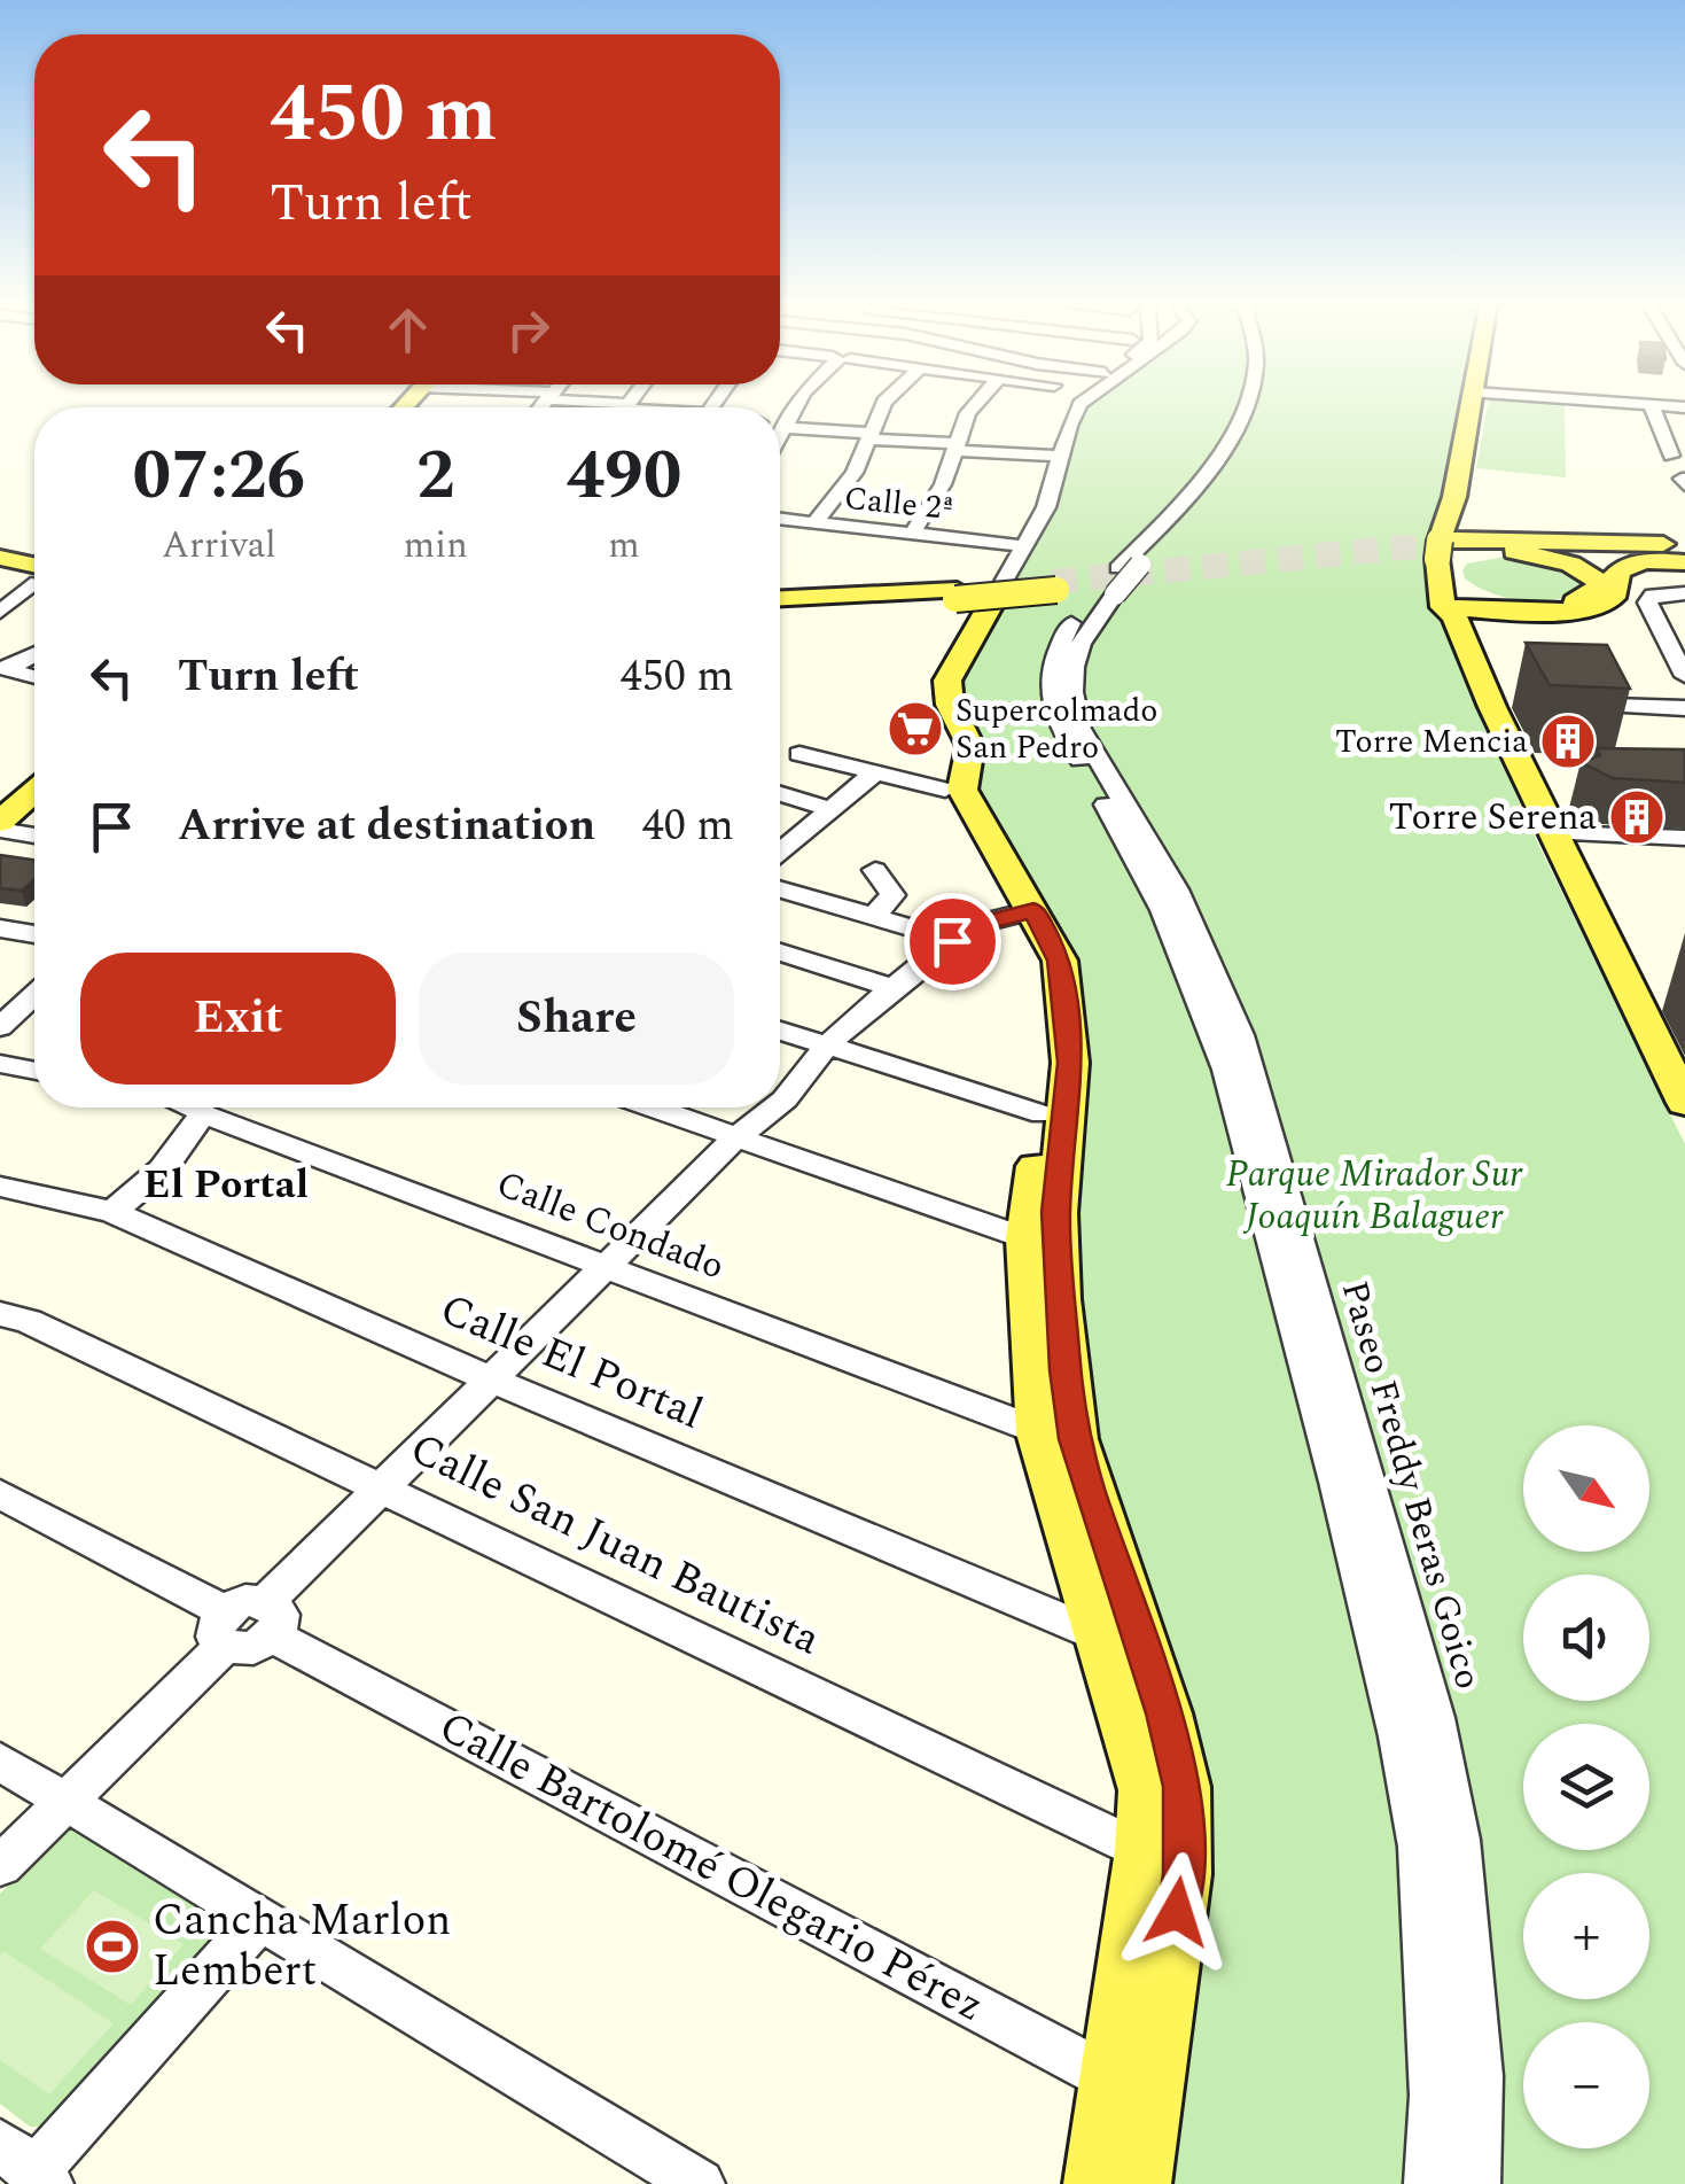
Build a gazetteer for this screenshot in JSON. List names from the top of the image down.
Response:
{
  "streets": {
    "street": [
      "Calle 2ª",
      "Calle Condado",
      "Calle El Portal",
      "Paseo Freddy Beras Goico",
      "Calle San Juan Bautista",
      "Calle Bartolomé Olegario Pérez"
    ]
  },
  "districts": ["El Portal"],
  "parks": ["Parque Mirador Sur Joaquín Balaguer"],
  "places": {
    "supermarket": ["Supercolmado San Pedro"],
    "building": ["Torre Mencia", "Torre Serena"],
    "sports": ["Cancha Marlon Lembert"]
  },
  "north": "bottom right",
  "page": {
    "turn": ["450 m", "Turn left"],
    "eta": [
      "07:26",
      "Arrival",
      "2",
      "min",
      "490",
      "m"
    ],
    "list": [
      {
        "name": "Turn left",
        "value": "450 m"
      },
      {
        "name": "Arrive at destination",
        "value": "40 m"
      }
    ],
    "buttons": ["Exit", "Share"],
    "map_buttons": ["+", "−"]
  }
}
